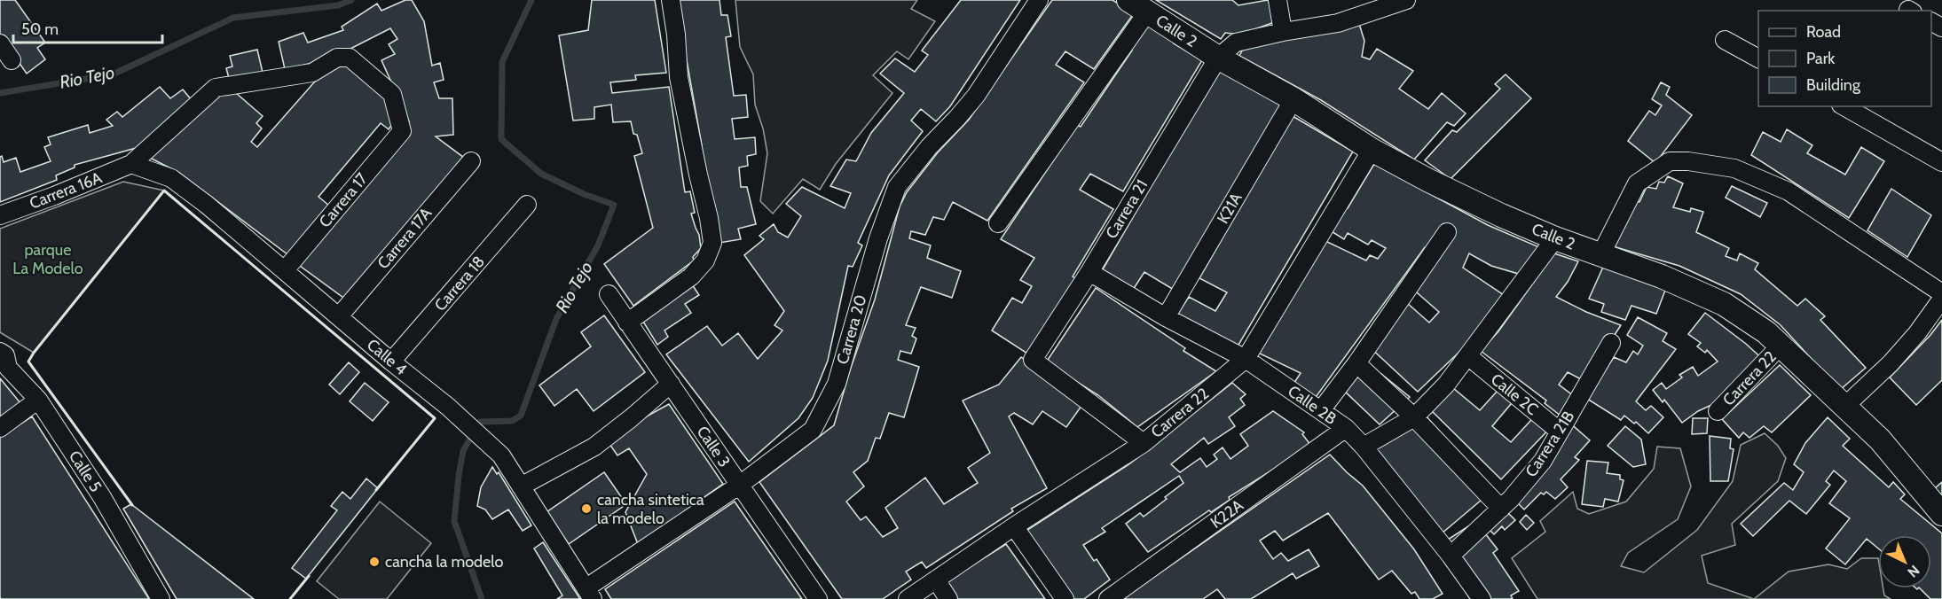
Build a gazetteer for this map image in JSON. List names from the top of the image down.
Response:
{
  "streets": {
    "street": [
      "Calle 2",
      "Carrera 16A",
      "Carrera 17",
      "K21A",
      "Carrera 21",
      "Carrera 17A",
      "Carrera 18",
      "Carrera 20",
      "Calle 4",
      "Carrera 22",
      "Calle 2C",
      "Calle 2B",
      "Carrera 21B",
      "Calle 3",
      "Calle 5",
      "K22A"
    ]
  },
  "crossings": [
    ["Calle 2", "K21A"],
    ["Calle 2", "Carrera 21"],
    ["Calle 2", "Carrera 22"],
    ["Carrera 16A", "Carrera 17"],
    ["Carrera 16A", "Calle 4"],
    ["Carrera 17", "Calle 4"],
    ["K21A", "Calle 2B"],
    ["Carrera 21", "Carrera 22"],
    ["Carrera 21", "Calle 2B"],
    ["Carrera 17A", "Calle 4"],
    ["Carrera 18", "Calle 4"],
    ["Carrera 20", "Calle 4"],
    ["Carrera 20", "Calle 3"],
    ["Carrera 22", "Calle 2B"],
    ["Calle 2C", "Carrera 21B"],
    ["Calle 2B", "Carrera 21B"],
    ["Calle 2B", "K22A"]
  ],
  "water": ["Rio Tejo"],
  "parks": ["parque La Modelo"],
  "places": ["cancha sintetica la modelo", "cancha la modelo"],
  "legend": ["Road", "Park", "Building"],
  "scale_bar": "50 m",
  "north": "bottom right"
}
